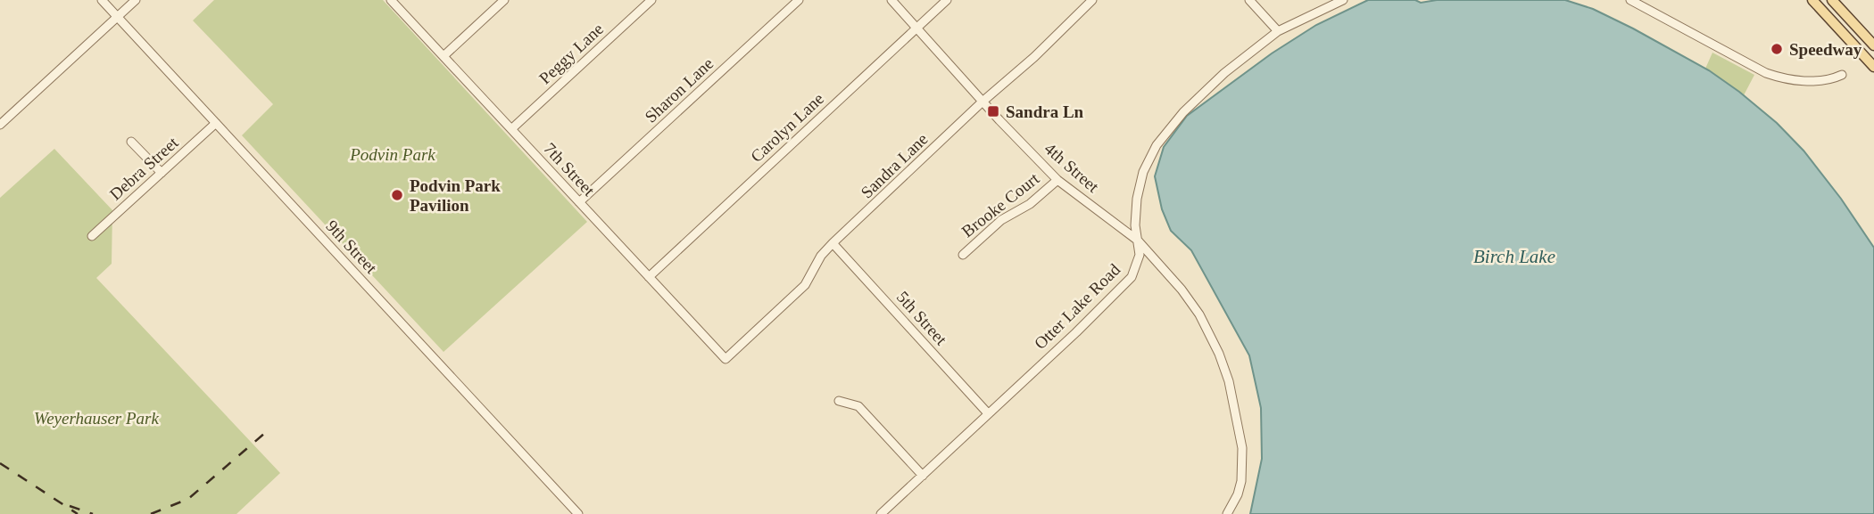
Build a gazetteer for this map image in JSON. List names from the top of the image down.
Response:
{
  "streets": {
    "street": [
      "Peggy Lane",
      "Sharon Lane",
      "Carolyn Lane",
      "Sandra Lane",
      "4th Street",
      "Debra Street",
      "7th Street",
      "Brooke Court",
      "9th Street",
      "Otter Lake Road",
      "5th Street"
    ]
  },
  "crossings": [
    ["Peggy Lane", "7th Street"],
    ["Sharon Lane", "7th Street"],
    ["Carolyn Lane", "4th Street"],
    ["Carolyn Lane", "7th Street"],
    ["Sandra Lane", "4th Street"],
    ["Sandra Lane", "7th Street"],
    ["Sandra Lane", "5th Street"],
    ["4th Street", "Brooke Court"],
    ["4th Street", "Otter Lake Road"],
    ["Debra Street", "9th Street"],
    ["Otter Lake Road", "5th Street"]
  ],
  "water": ["Birch Lake"],
  "parks": ["Podvin Park", "Weyerhauser Park"],
  "places": {
    "other": ["Speedway", "Podvin Park Pavilion"],
    "transit": ["Sandra Ln"]
  }
}
